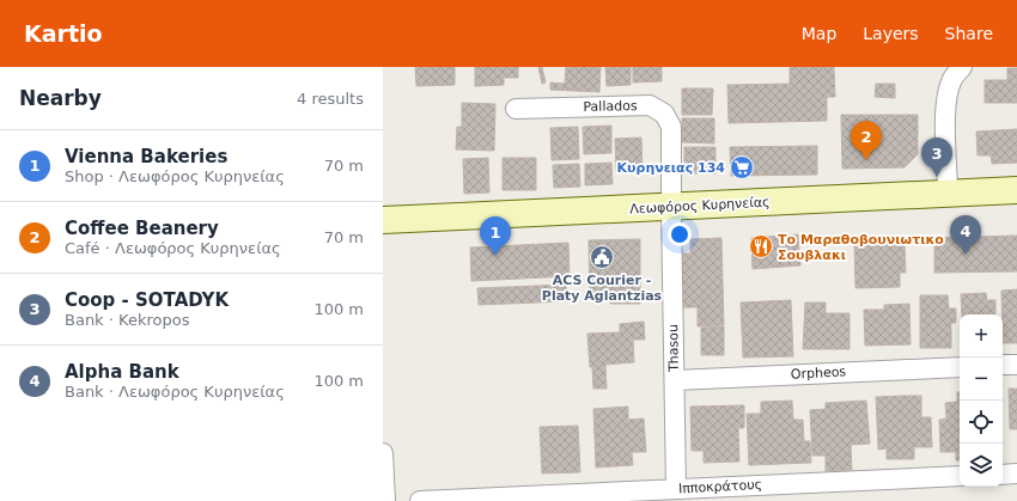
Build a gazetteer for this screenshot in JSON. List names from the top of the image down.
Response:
{
  "streets": {
    "main road": ["Λεωφόρος Κυρηνείας"],
    "street": [
      "Pallados",
      "Thasou",
      "Orpheos",
      "Ιπποκράτους"
    ]
  },
  "crossings": [
    ["Pallados", "Λεωφόρος Κυρηνείας"],
    ["Pallados", "Thasou"],
    ["Λεωφόρος Κυρηνείας", "Thasou"],
    ["Thasou", "Orpheos"],
    ["Thasou", "Ιπποκράτους"]
  ],
  "places": {
    "supermarket": ["Κυρηνειας 134"],
    "restaurant": ["Το Μαραθοβουνιωτικο Σουβλακι"],
    "public building": ["ACS Courier - Platy Aglantzias"]
  },
  "page": {
    "header": "Kartio",
    "nav": ["Map", "Layers", "Share"],
    "heading": ["Nearby", "4 results"],
    "pins": [
      "2",
      "3",
      "4",
      "1"
    ],
    "list": [
      {
        "mark": "1",
        "name": "Vienna Bakeries",
        "note": "Shop · Λεωφόρος Κυρηνείας",
        "value": "70 m"
      },
      {
        "mark": "2",
        "name": "Coffee Beanery",
        "note": "Café · Λεωφόρος Κυρηνείας",
        "value": "70 m"
      },
      {
        "mark": "3",
        "name": "Coop - SOTADYK",
        "note": "Bank · Kekropos",
        "value": "100 m"
      },
      {
        "mark": "4",
        "name": "Alpha Bank",
        "note": "Bank · Λεωφόρος Κυρηνείας",
        "value": "100 m"
      }
    ],
    "map_buttons": ["+", "−"]
  }
}
